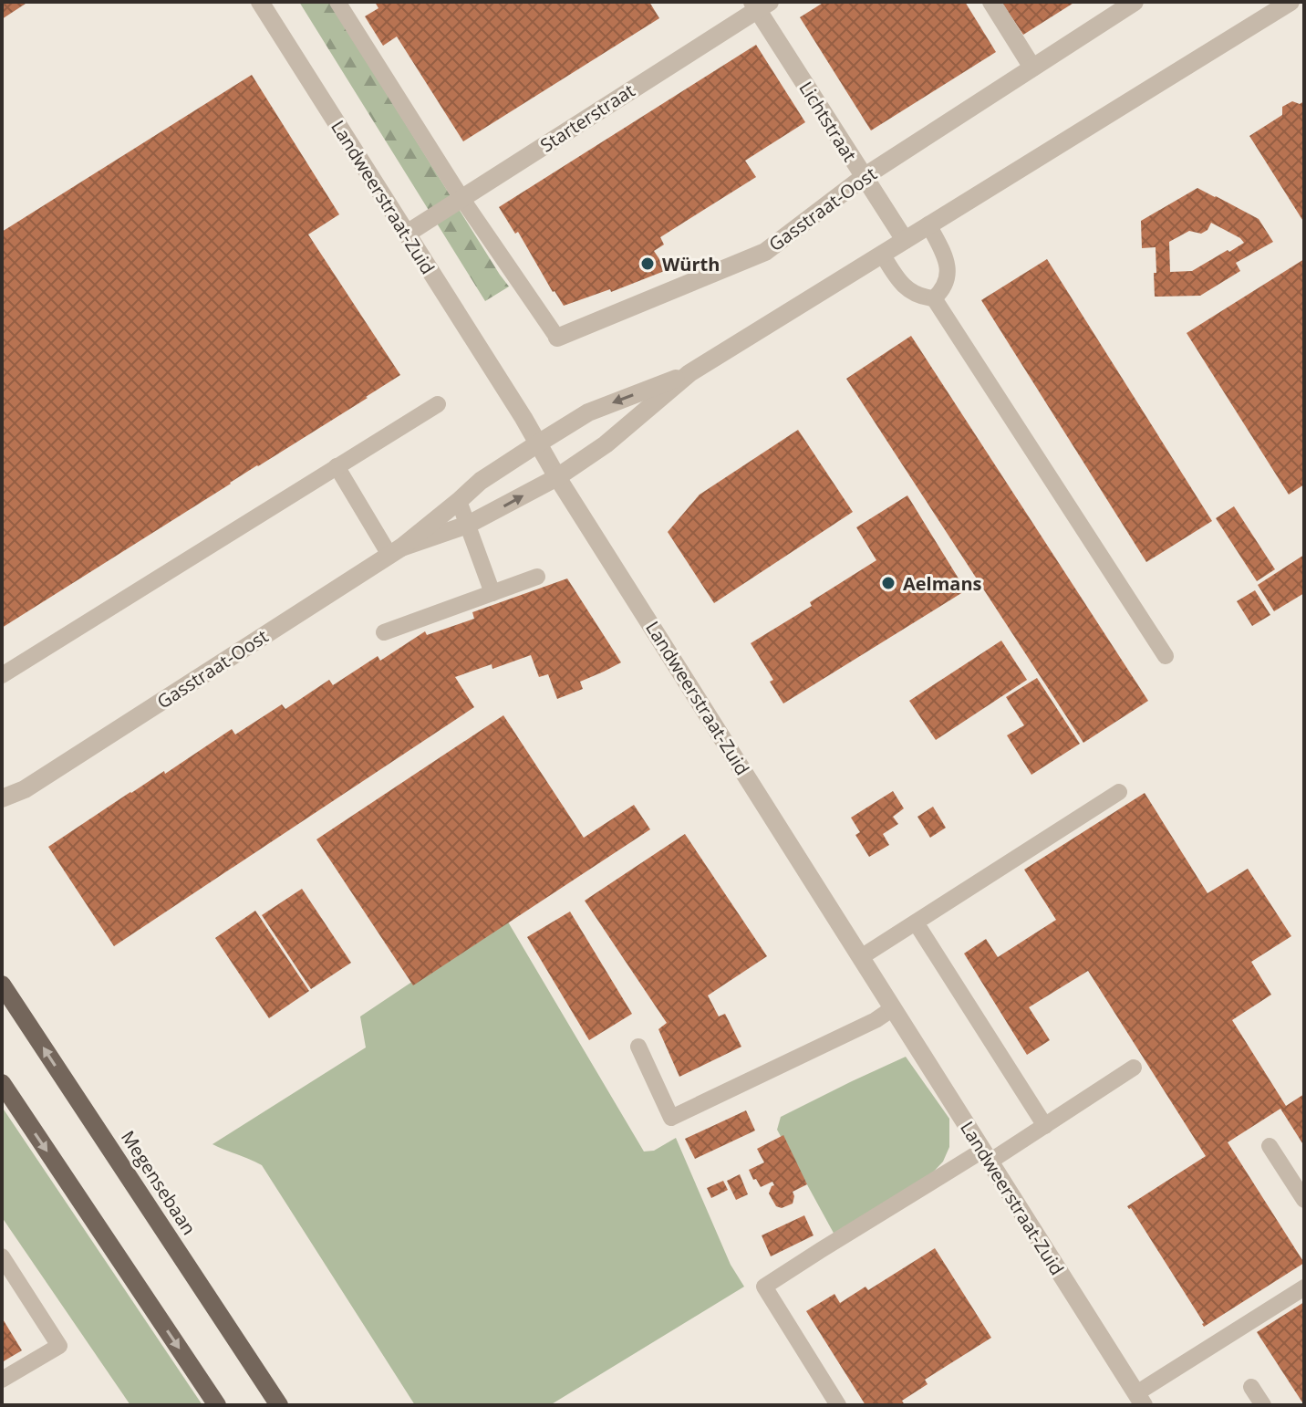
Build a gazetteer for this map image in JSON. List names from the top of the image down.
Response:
{
  "streets": {
    "main road": ["Megensebaan"],
    "street": [
      "Starterstraat",
      "Lichtstraat",
      "Landweerstraat-Zuid",
      "Gasstraat-Oost"
    ]
  },
  "crossings": [
    ["Starterstraat", "Lichtstraat"],
    ["Starterstraat", "Landweerstraat-Zuid"],
    ["Lichtstraat", "Gasstraat-Oost"],
    ["Landweerstraat-Zuid", "Gasstraat-Oost"]
  ],
  "places": ["Würth", "Aelmans"]
}
